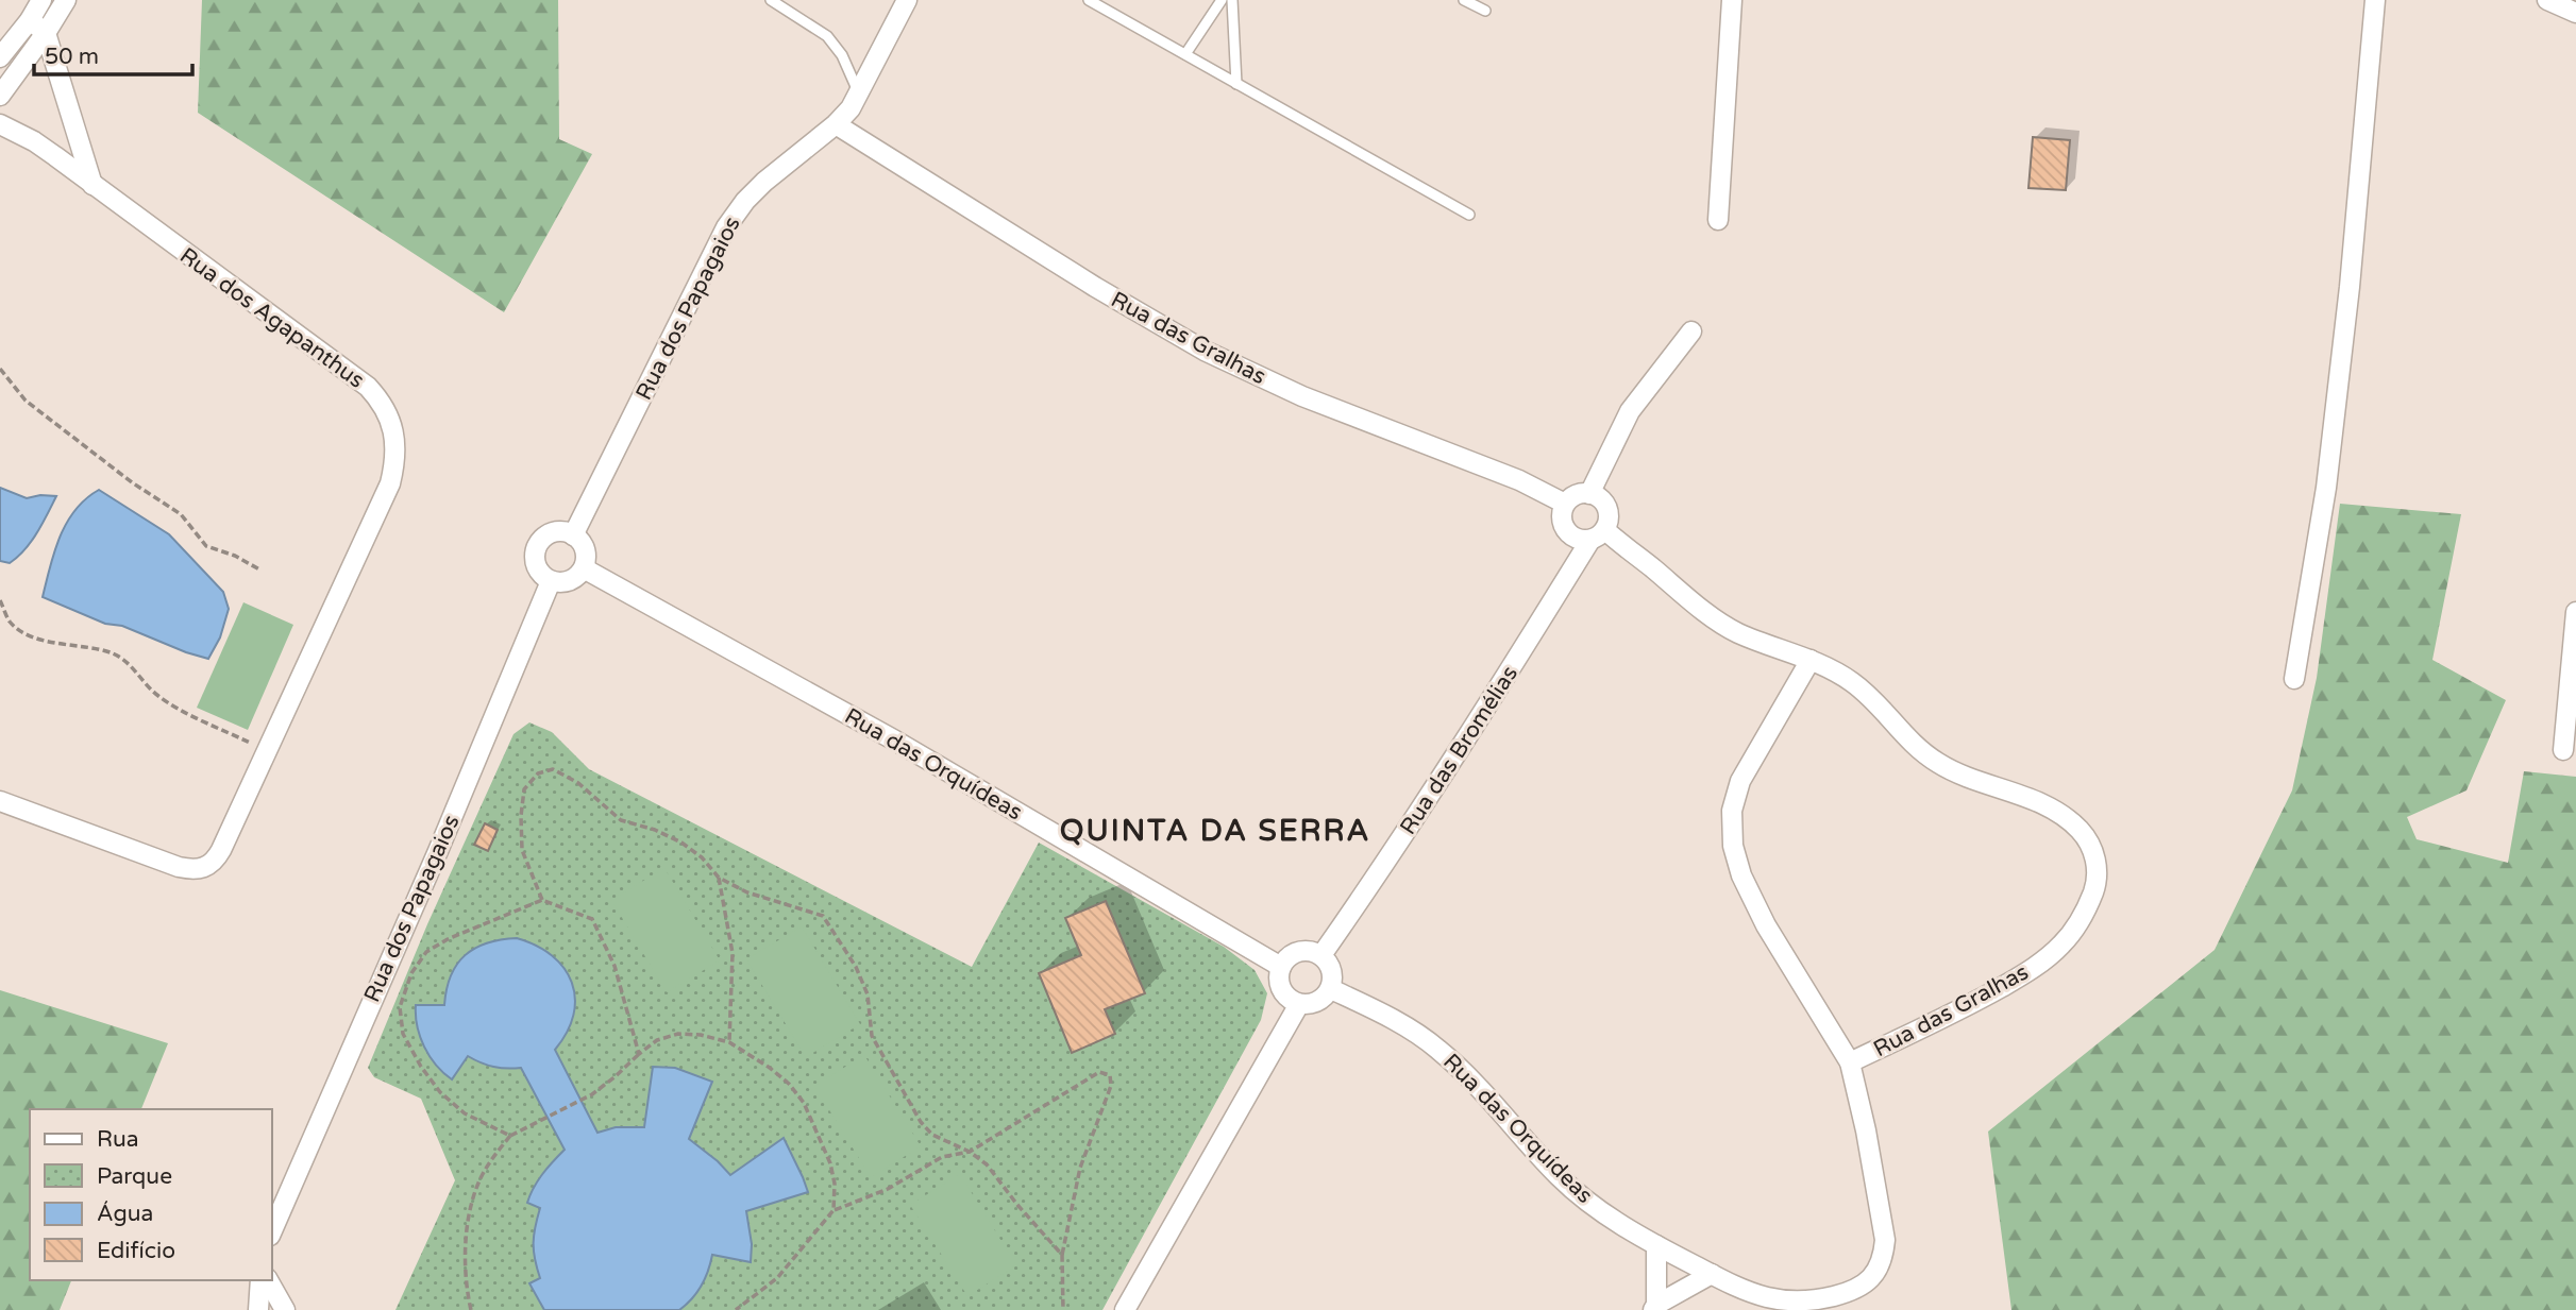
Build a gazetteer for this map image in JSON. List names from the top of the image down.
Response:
{
  "streets": {
    "street": [
      "Rua dos Papagaios",
      "Rua dos Agapanthus",
      "Rua das Gralhas",
      "Rua das Bromélias",
      "Rua das Orquídeas"
    ]
  },
  "crossings": [
    ["Rua dos Papagaios", "Rua das Gralhas"],
    ["Rua dos Papagaios", "Rua das Orquídeas"],
    ["Rua das Gralhas", "Rua das Bromélias"],
    ["Rua das Gralhas", "Rua das Orquídeas"],
    ["Rua das Bromélias", "Rua das Orquídeas"]
  ],
  "districts": ["QUINTA DA SERRA"],
  "legend": [
    "Rua",
    "Parque",
    "Água",
    "Edifício"
  ],
  "scale_bar": "50 m"
}
